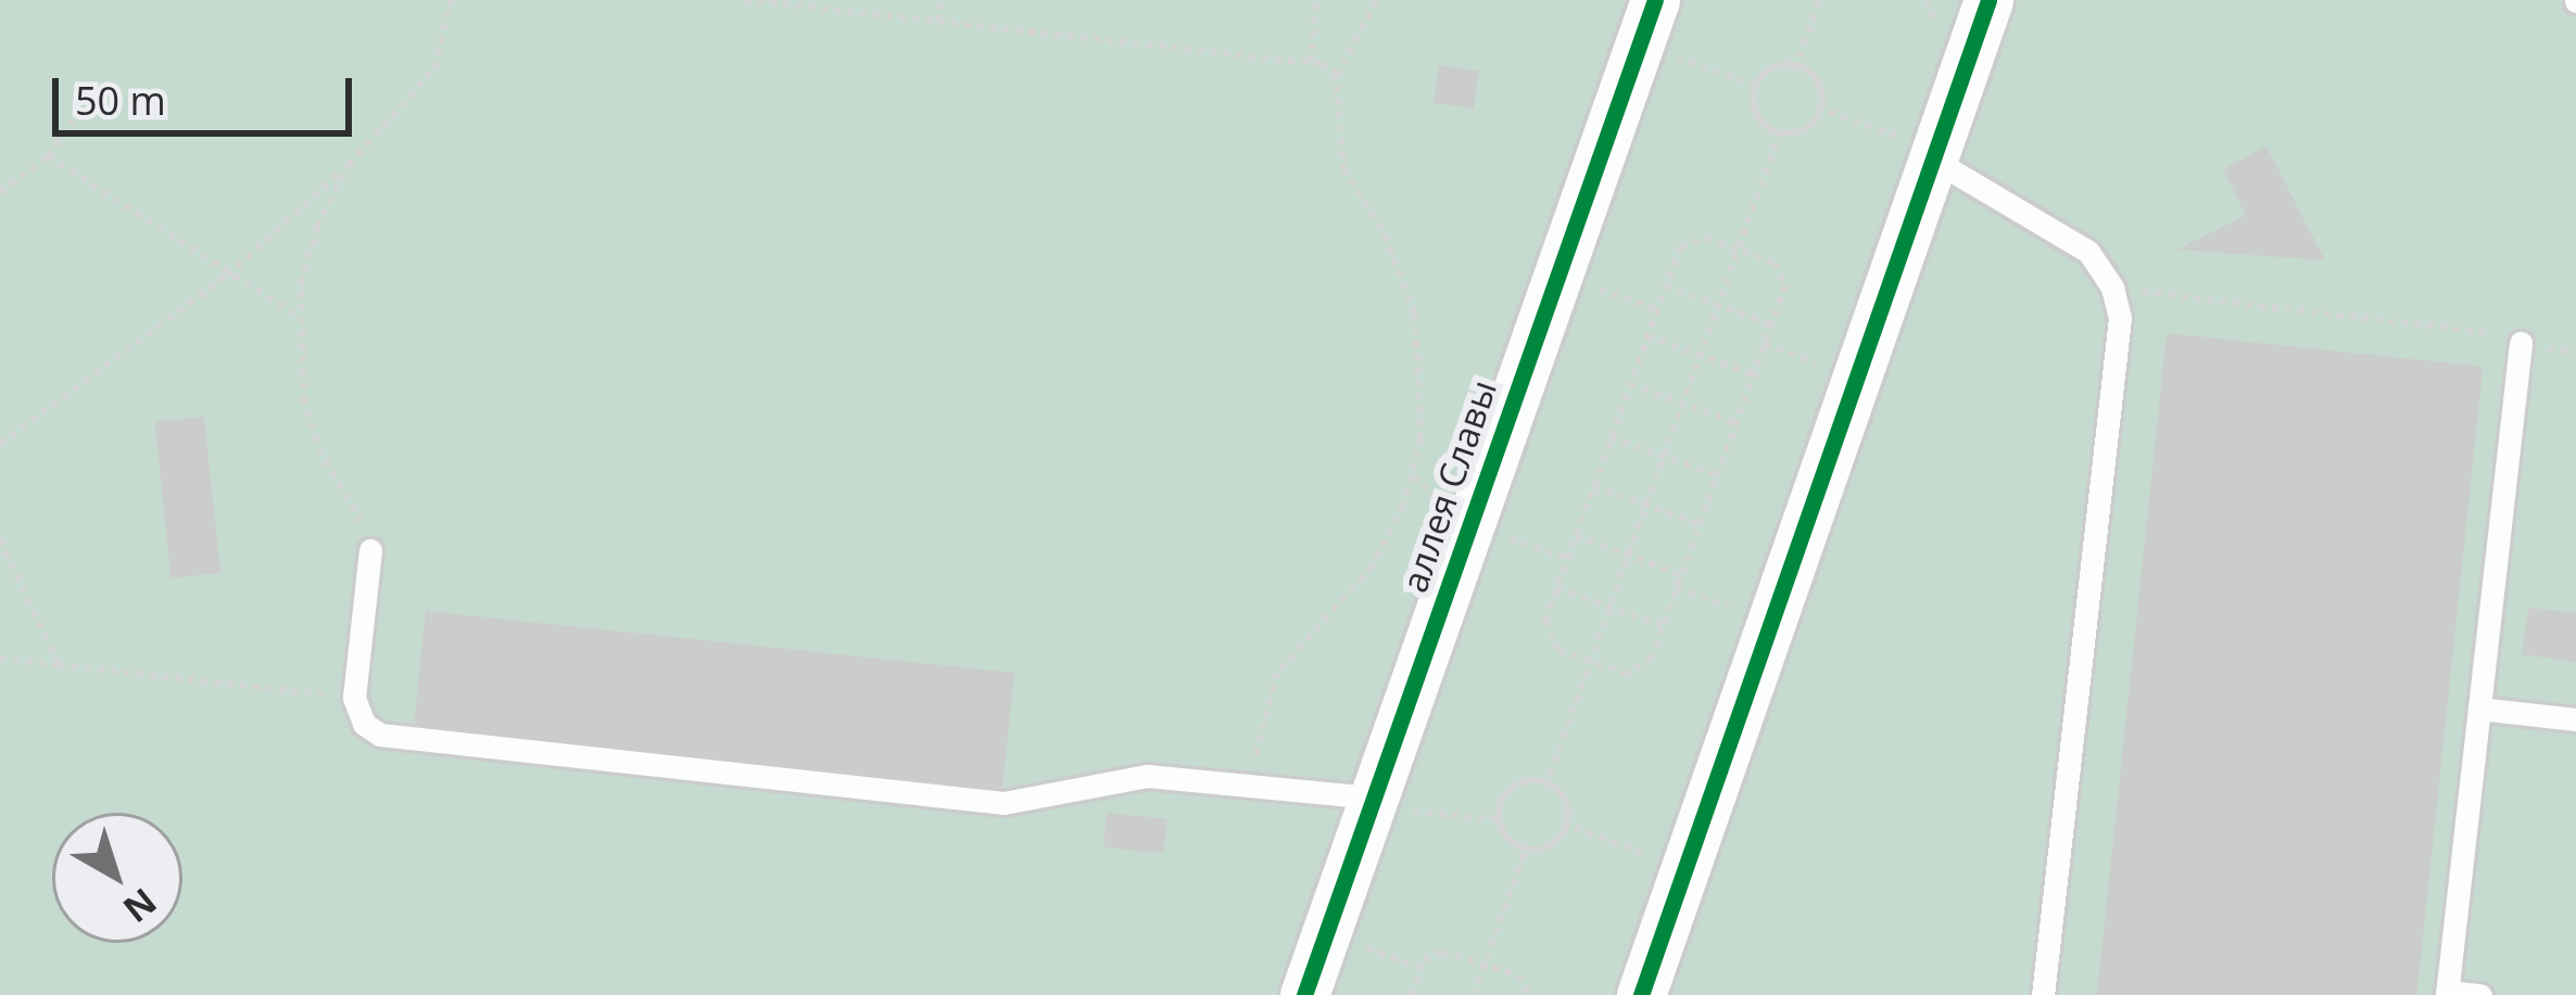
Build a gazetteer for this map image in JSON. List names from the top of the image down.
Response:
{
  "streets": {
    "street": ["аллея Славы"]
  },
  "scale_bar": "50 m",
  "north": "bottom right"
}
